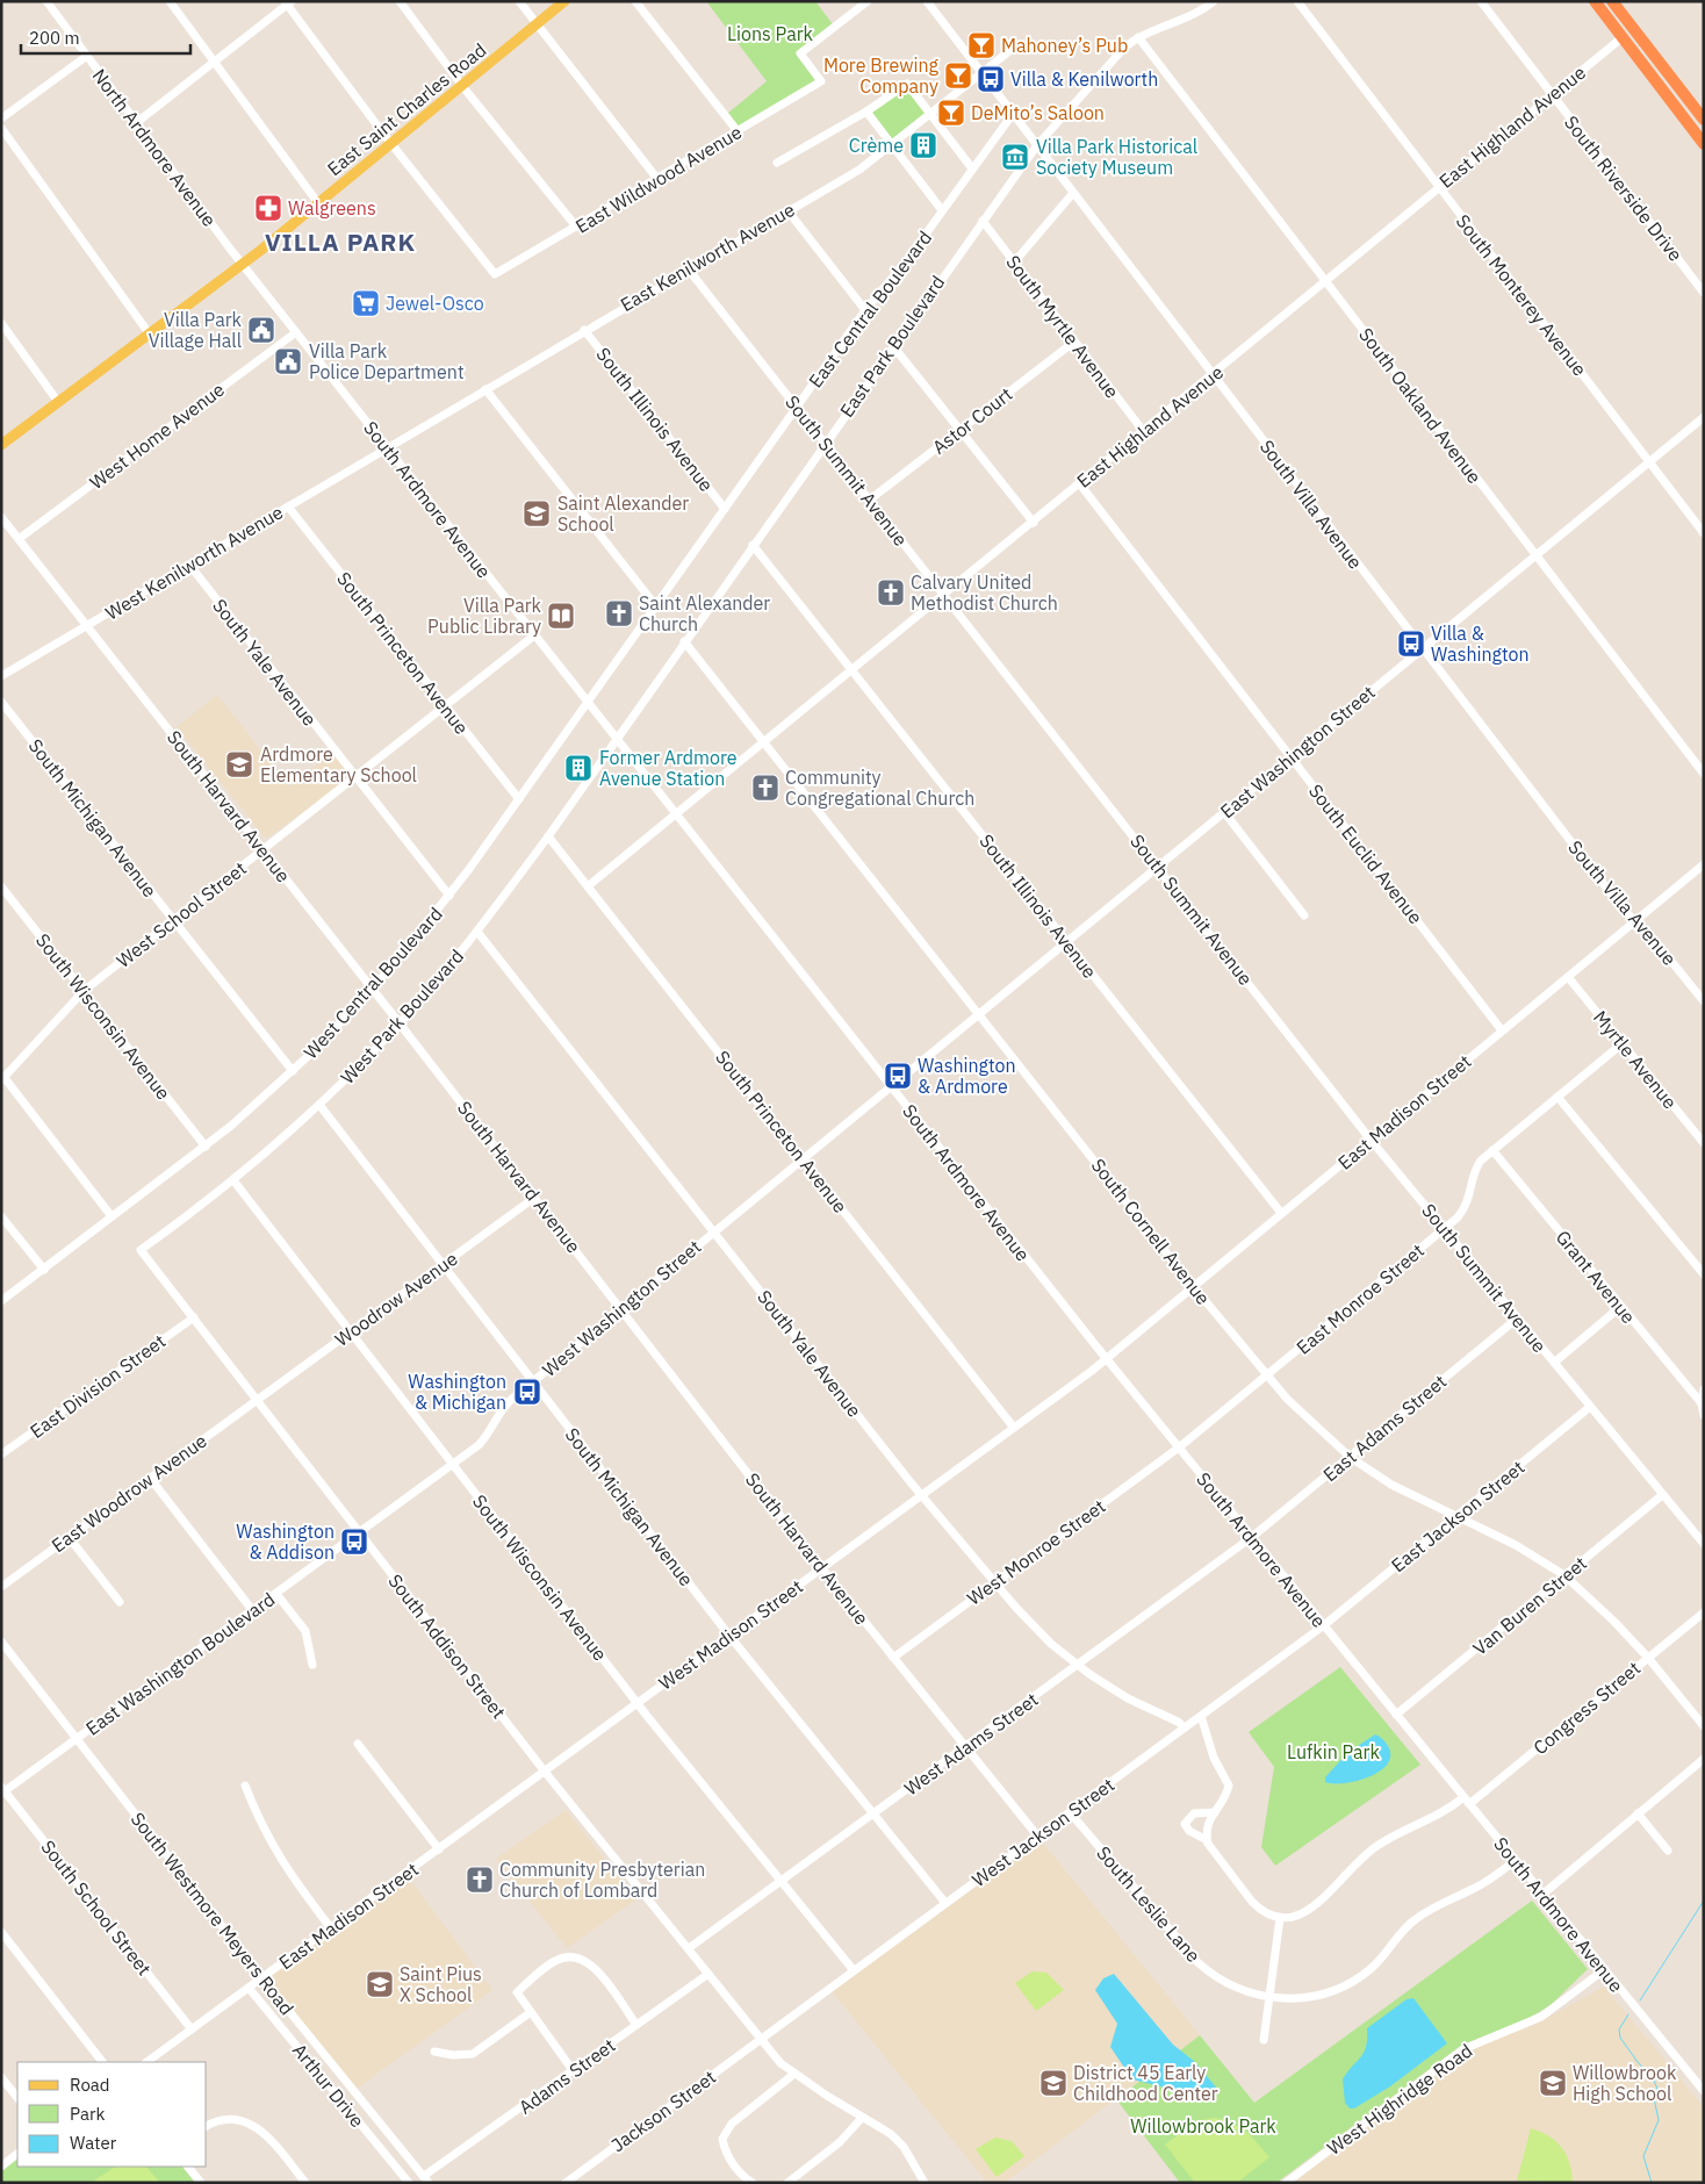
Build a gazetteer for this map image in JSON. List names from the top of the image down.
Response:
{
  "streets": {
    "main road": ["East Saint Charles Road"],
    "street": [
      "East Highland Avenue",
      "North Ardmore Avenue",
      "East Wildwood Avenue",
      "South Riverside Drive",
      "East Kenilworth Avenue",
      "South Monterey Avenue",
      "East Central Boulevard",
      "South Myrtle Avenue",
      "East Park Boulevard",
      "South Oakland Avenue",
      "South Illinois Avenue",
      "Astor Court",
      "West Home Avenue",
      "South Summit Avenue",
      "South Ardmore Avenue",
      "South Villa Avenue",
      "West Kenilworth Avenue",
      "South Princeton Avenue",
      "South Yale Avenue",
      "East Washington Street",
      "South Harvard Avenue",
      "South Michigan Avenue",
      "South Euclid Avenue",
      "West School Street",
      "West Central Boulevard",
      "South Wisconsin Avenue",
      "West Park Boulevard",
      "Myrtle Avenue",
      "East Madison Street",
      "South Cornell Avenue",
      "Grant Avenue",
      "Woodrow Avenue",
      "East Monroe Street",
      "West Washington Street",
      "East Division Street",
      "East Adams Street",
      "East Woodrow Avenue",
      "East Jackson Street",
      "West Monroe Street",
      "Van Buren Street",
      "West Madison Street",
      "South Addison Street",
      "East Washington Boulevard",
      "Congress Street",
      "West Adams Street",
      "West Jackson Street",
      "South Leslie Lane",
      "South School Street",
      "South Westmore Meyers Road",
      "Adams Street",
      "Arthur Drive",
      "West Highridge Road",
      "Jackson Street"
    ]
  },
  "crossings": [
    ["East Saint Charles Road", "North Ardmore Avenue"],
    ["East Saint Charles Road", "East Wildwood Avenue"],
    ["East Saint Charles Road", "South Ardmore Avenue"],
    ["East Highland Avenue", "South Riverside Drive"],
    ["East Highland Avenue", "South Monterey Avenue"],
    ["East Highland Avenue", "South Myrtle Avenue"],
    ["East Highland Avenue", "South Oakland Avenue"],
    ["East Highland Avenue", "South Illinois Avenue"],
    ["East Highland Avenue", "South Summit Avenue"],
    ["East Highland Avenue", "South Ardmore Avenue"],
    ["East Highland Avenue", "South Villa Avenue"],
    ["East Highland Avenue", "South Princeton Avenue"],
    ["East Highland Avenue", "South Euclid Avenue"],
    ["East Highland Avenue", "South Cornell Avenue"],
    ["North Ardmore Avenue", "South Ardmore Avenue"],
    ["East Kenilworth Avenue", "South Illinois Avenue"],
    ["East Kenilworth Avenue", "South Summit Avenue"],
    ["East Kenilworth Avenue", "South Ardmore Avenue"],
    ["East Kenilworth Avenue", "South Villa Avenue"],
    ["East Kenilworth Avenue", "West Kenilworth Avenue"],
    ["South Monterey Avenue", "East Washington Street"],
    ["East Central Boulevard", "South Illinois Avenue"],
    ["East Central Boulevard", "South Summit Avenue"],
    ["East Central Boulevard", "South Ardmore Avenue"],
    ["East Central Boulevard", "South Villa Avenue"],
    ["East Central Boulevard", "West Central Boulevard"],
    ["South Myrtle Avenue", "East Park Boulevard"],
    ["South Myrtle Avenue", "Astor Court"],
    ["East Park Boulevard", "South Oakland Avenue"],
    ["East Park Boulevard", "South Illinois Avenue"],
    ["East Park Boulevard", "South Summit Avenue"],
    ["East Park Boulevard", "South Ardmore Avenue"],
    ["East Park Boulevard", "South Villa Avenue"],
    ["East Park Boulevard", "West Park Boulevard"],
    ["East Park Boulevard", "South Cornell Avenue"],
    ["South Oakland Avenue", "East Washington Street"],
    ["South Illinois Avenue", "East Washington Street"],
    ["South Illinois Avenue", "East Madison Street"],
    ["Astor Court", "South Summit Avenue"],
    ["West Home Avenue", "South Ardmore Avenue"],
    ["West Home Avenue", "South Harvard Avenue"],
    ["South Summit Avenue", "East Washington Street"],
    ["South Summit Avenue", "East Madison Street"],
    ["South Summit Avenue", "East Monroe Street"],
    ["South Summit Avenue", "East Adams Street"],
    ["South Summit Avenue", "East Jackson Street"],
    ["South Summit Avenue", "Van Buren Street"],
    ["South Ardmore Avenue", "West Kenilworth Avenue"],
    ["South Ardmore Avenue", "East Washington Street"],
    ["South Ardmore Avenue", "West School Street"],
    ["South Ardmore Avenue", "West Central Boulevard"],
    ["South Ardmore Avenue", "West Park Boulevard"],
    ["South Ardmore Avenue", "East Madison Street"],
    ["South Ardmore Avenue", "East Monroe Street"],
    ["South Ardmore Avenue", "West Washington Street"],
    ["South Ardmore Avenue", "East Adams Street"],
    ["South Ardmore Avenue", "East Jackson Street"],
    ["South Ardmore Avenue", "West Monroe Street"],
    ["South Ardmore Avenue", "Van Buren Street"],
    ["South Ardmore Avenue", "West Madison Street"],
    ["South Ardmore Avenue", "Congress Street"],
    ["South Ardmore Avenue", "West Adams Street"],
    ["South Ardmore Avenue", "West Jackson Street"],
    ["South Ardmore Avenue", "West Highridge Road"],
    ["South Villa Avenue", "East Washington Street"],
    ["South Villa Avenue", "East Madison Street"],
    ["West Kenilworth Avenue", "South Princeton Avenue"],
    ["West Kenilworth Avenue", "South Yale Avenue"],
    ["West Kenilworth Avenue", "South Harvard Avenue"],
    ["South Princeton Avenue", "West School Street"],
    ["South Princeton Avenue", "West Central Boulevard"],
    ["South Princeton Avenue", "West Park Boulevard"],
    ["South Princeton Avenue", "West Washington Street"],
    ["South Princeton Avenue", "West Madison Street"],
    ["South Yale Avenue", "West School Street"],
    ["South Yale Avenue", "West Central Boulevard"],
    ["South Yale Avenue", "West Park Boulevard"],
    ["South Yale Avenue", "West Washington Street"],
    ["South Yale Avenue", "West Monroe Street"],
    ["South Yale Avenue", "West Madison Street"],
    ["South Yale Avenue", "West Adams Street"],
    ["South Yale Avenue", "West Jackson Street"],
    ["East Washington Street", "South Euclid Avenue"],
    ["East Washington Street", "South Cornell Avenue"],
    ["East Washington Street", "West Washington Street"],
    ["South Harvard Avenue", "West School Street"],
    ["South Harvard Avenue", "West Central Boulevard"],
    ["South Harvard Avenue", "West Park Boulevard"],
    ["South Harvard Avenue", "Woodrow Avenue"],
    ["South Harvard Avenue", "West Washington Street"],
    ["South Harvard Avenue", "West Monroe Street"],
    ["South Harvard Avenue", "West Madison Street"],
    ["South Harvard Avenue", "West Adams Street"],
    ["South Harvard Avenue", "West Jackson Street"],
    ["South Michigan Avenue", "West School Street"],
    ["South Michigan Avenue", "West Central Boulevard"],
    ["South Michigan Avenue", "West Park Boulevard"],
    ["South Michigan Avenue", "Woodrow Avenue"],
    ["South Michigan Avenue", "West Washington Street"],
    ["South Michigan Avenue", "West Madison Street"],
    ["South Michigan Avenue", "West Adams Street"],
    ["South Michigan Avenue", "West Jackson Street"],
    ["South Euclid Avenue", "East Madison Street"],
    ["West School Street", "South Wisconsin Avenue"],
    ["West Central Boulevard", "South Wisconsin Avenue"],
    ["South Wisconsin Avenue", "West Park Boulevard"],
    ["South Wisconsin Avenue", "Woodrow Avenue"],
    ["South Wisconsin Avenue", "West Washington Street"],
    ["South Wisconsin Avenue", "West Madison Street"],
    ["South Wisconsin Avenue", "West Adams Street"],
    ["South Wisconsin Avenue", "West Jackson Street"],
    ["West Park Boulevard", "South Addison Street"],
    ["Myrtle Avenue", "East Madison Street"],
    ["Myrtle Avenue", "East Monroe Street"],
    ["East Madison Street", "South Cornell Avenue"],
    ["East Madison Street", "West Madison Street"],
    ["East Madison Street", "South School Street"],
    ["East Madison Street", "South Westmore Meyers Road"],
    ["East Madison Street", "Arthur Drive"],
    ["South Cornell Avenue", "East Monroe Street"],
    ["South Cornell Avenue", "East Adams Street"],
    ["South Cornell Avenue", "East Jackson Street"],
    ["South Cornell Avenue", "Van Buren Street"],
    ["South Cornell Avenue", "Congress Street"],
    ["Grant Avenue", "East Monroe Street"],
    ["Woodrow Avenue", "East Woodrow Avenue"],
    ["Woodrow Avenue", "South Addison Street"],
    ["East Monroe Street", "West Monroe Street"],
    ["West Washington Street", "South Addison Street"],
    ["West Washington Street", "East Washington Boulevard"],
    ["East Division Street", "South Addison Street"],
    ["East Adams Street", "West Adams Street"],
    ["East Woodrow Avenue", "South Addison Street"],
    ["East Jackson Street", "West Jackson Street"],
    ["West Madison Street", "South Addison Street"],
    ["South Addison Street", "East Washington Boulevard"],
    ["South Addison Street", "West Adams Street"],
    ["South Addison Street", "West Jackson Street"],
    ["South Addison Street", "Adams Street"],
    ["South Addison Street", "Jackson Street"],
    ["East Washington Boulevard", "South School Street"],
    ["East Washington Boulevard", "South Westmore Meyers Road"],
    ["West Jackson Street", "South Leslie Lane"],
    ["West Jackson Street", "Jackson Street"],
    ["South Westmore Meyers Road", "Adams Street"]
  ],
  "districts": ["VILLA PARK"],
  "parks": ["Lions Park", "Lufkin Park", "Willowbrook Park"],
  "places": {
    "bar": ["Mahoney’s Pub", "More Brewing Company", "DeMito’s Saloon"],
    "bus stop": [
      "Villa & Kenilworth",
      "Villa & Washington",
      "Washington & Ardmore",
      "Washington & Michigan",
      "Washington & Addison"
    ],
    "building": ["Crème", "Former Ardmore Avenue Station"],
    "museum": ["Villa Park Historical Society Museum"],
    "pharmacy": ["Walgreens"],
    "supermarket": ["Jewel-Osco"],
    "public building": ["Villa Park Village Hall", "Villa Park Police Department"],
    "school or university": [
      "Saint Alexander School",
      "Ardmore Elementary School",
      "Saint Pius X School",
      "District 45 Early Childhood Center",
      "Willowbrook High School"
    ],
    "church": [
      "Calvary United Methodist Church",
      "Saint Alexander Church",
      "Community Congregational Church",
      "Community Presbyterian Church of Lombard"
    ],
    "library": ["Villa Park Public Library"]
  },
  "legend": ["Road", "Park", "Water"],
  "scale_bar": "200 m"
}
